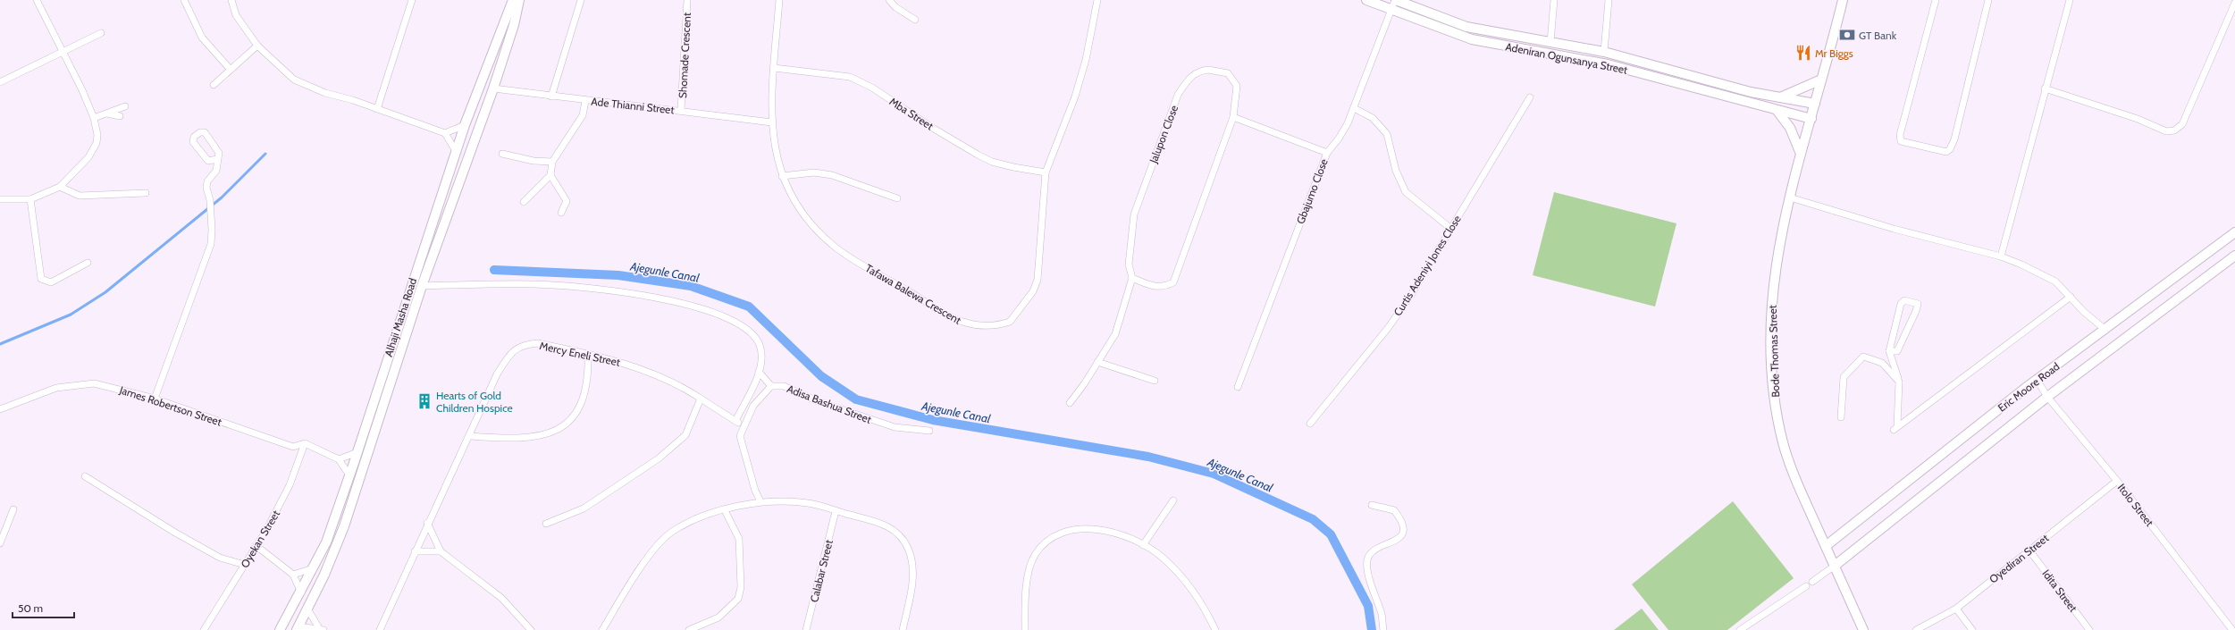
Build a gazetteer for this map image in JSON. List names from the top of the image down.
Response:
{
  "streets": {
    "street": [
      "Shomade Crescent",
      "Adeniran Ogunsanya Street",
      "Ade Thianni Street",
      "Mba Street",
      "Jalupon Close",
      "Gbajumo Close",
      "Curtis Adeniyi Jones Close",
      "Tafawa Balewa Crescent",
      "Alhaji Masha Road",
      "Bode Thomas Street",
      "Mercy Eneli Street",
      "Eric Moore Road",
      "Adisa Bashua Street",
      "James Robertson Street",
      "Itolo Street",
      "Oyekan Street",
      "Oyediran Street",
      "Calabar Street",
      "Idita Street"
    ]
  },
  "crossings": [
    ["Shomade Crescent", "Ade Thianni Street"],
    ["Adeniran Ogunsanya Street", "Gbajumo Close"],
    ["Adeniran Ogunsanya Street", "Bode Thomas Street"],
    ["Ade Thianni Street", "Tafawa Balewa Crescent"],
    ["Ade Thianni Street", "Alhaji Masha Road"],
    ["Mba Street", "Tafawa Balewa Crescent"],
    ["Bode Thomas Street", "Eric Moore Road"],
    ["Mercy Eneli Street", "Adisa Bashua Street"],
    ["Eric Moore Road", "Itolo Street"],
    ["James Robertson Street", "Oyekan Street"],
    ["Itolo Street", "Oyediran Street"],
    ["Oyediran Street", "Idita Street"]
  ],
  "water": ["Ajegunle Canal"],
  "places": {
    "bank": ["GT Bank"],
    "restaurant": ["Mr Biggs"],
    "building": ["Hearts of Gold Children Hospice"]
  },
  "scale_bar": "50 m"
}
